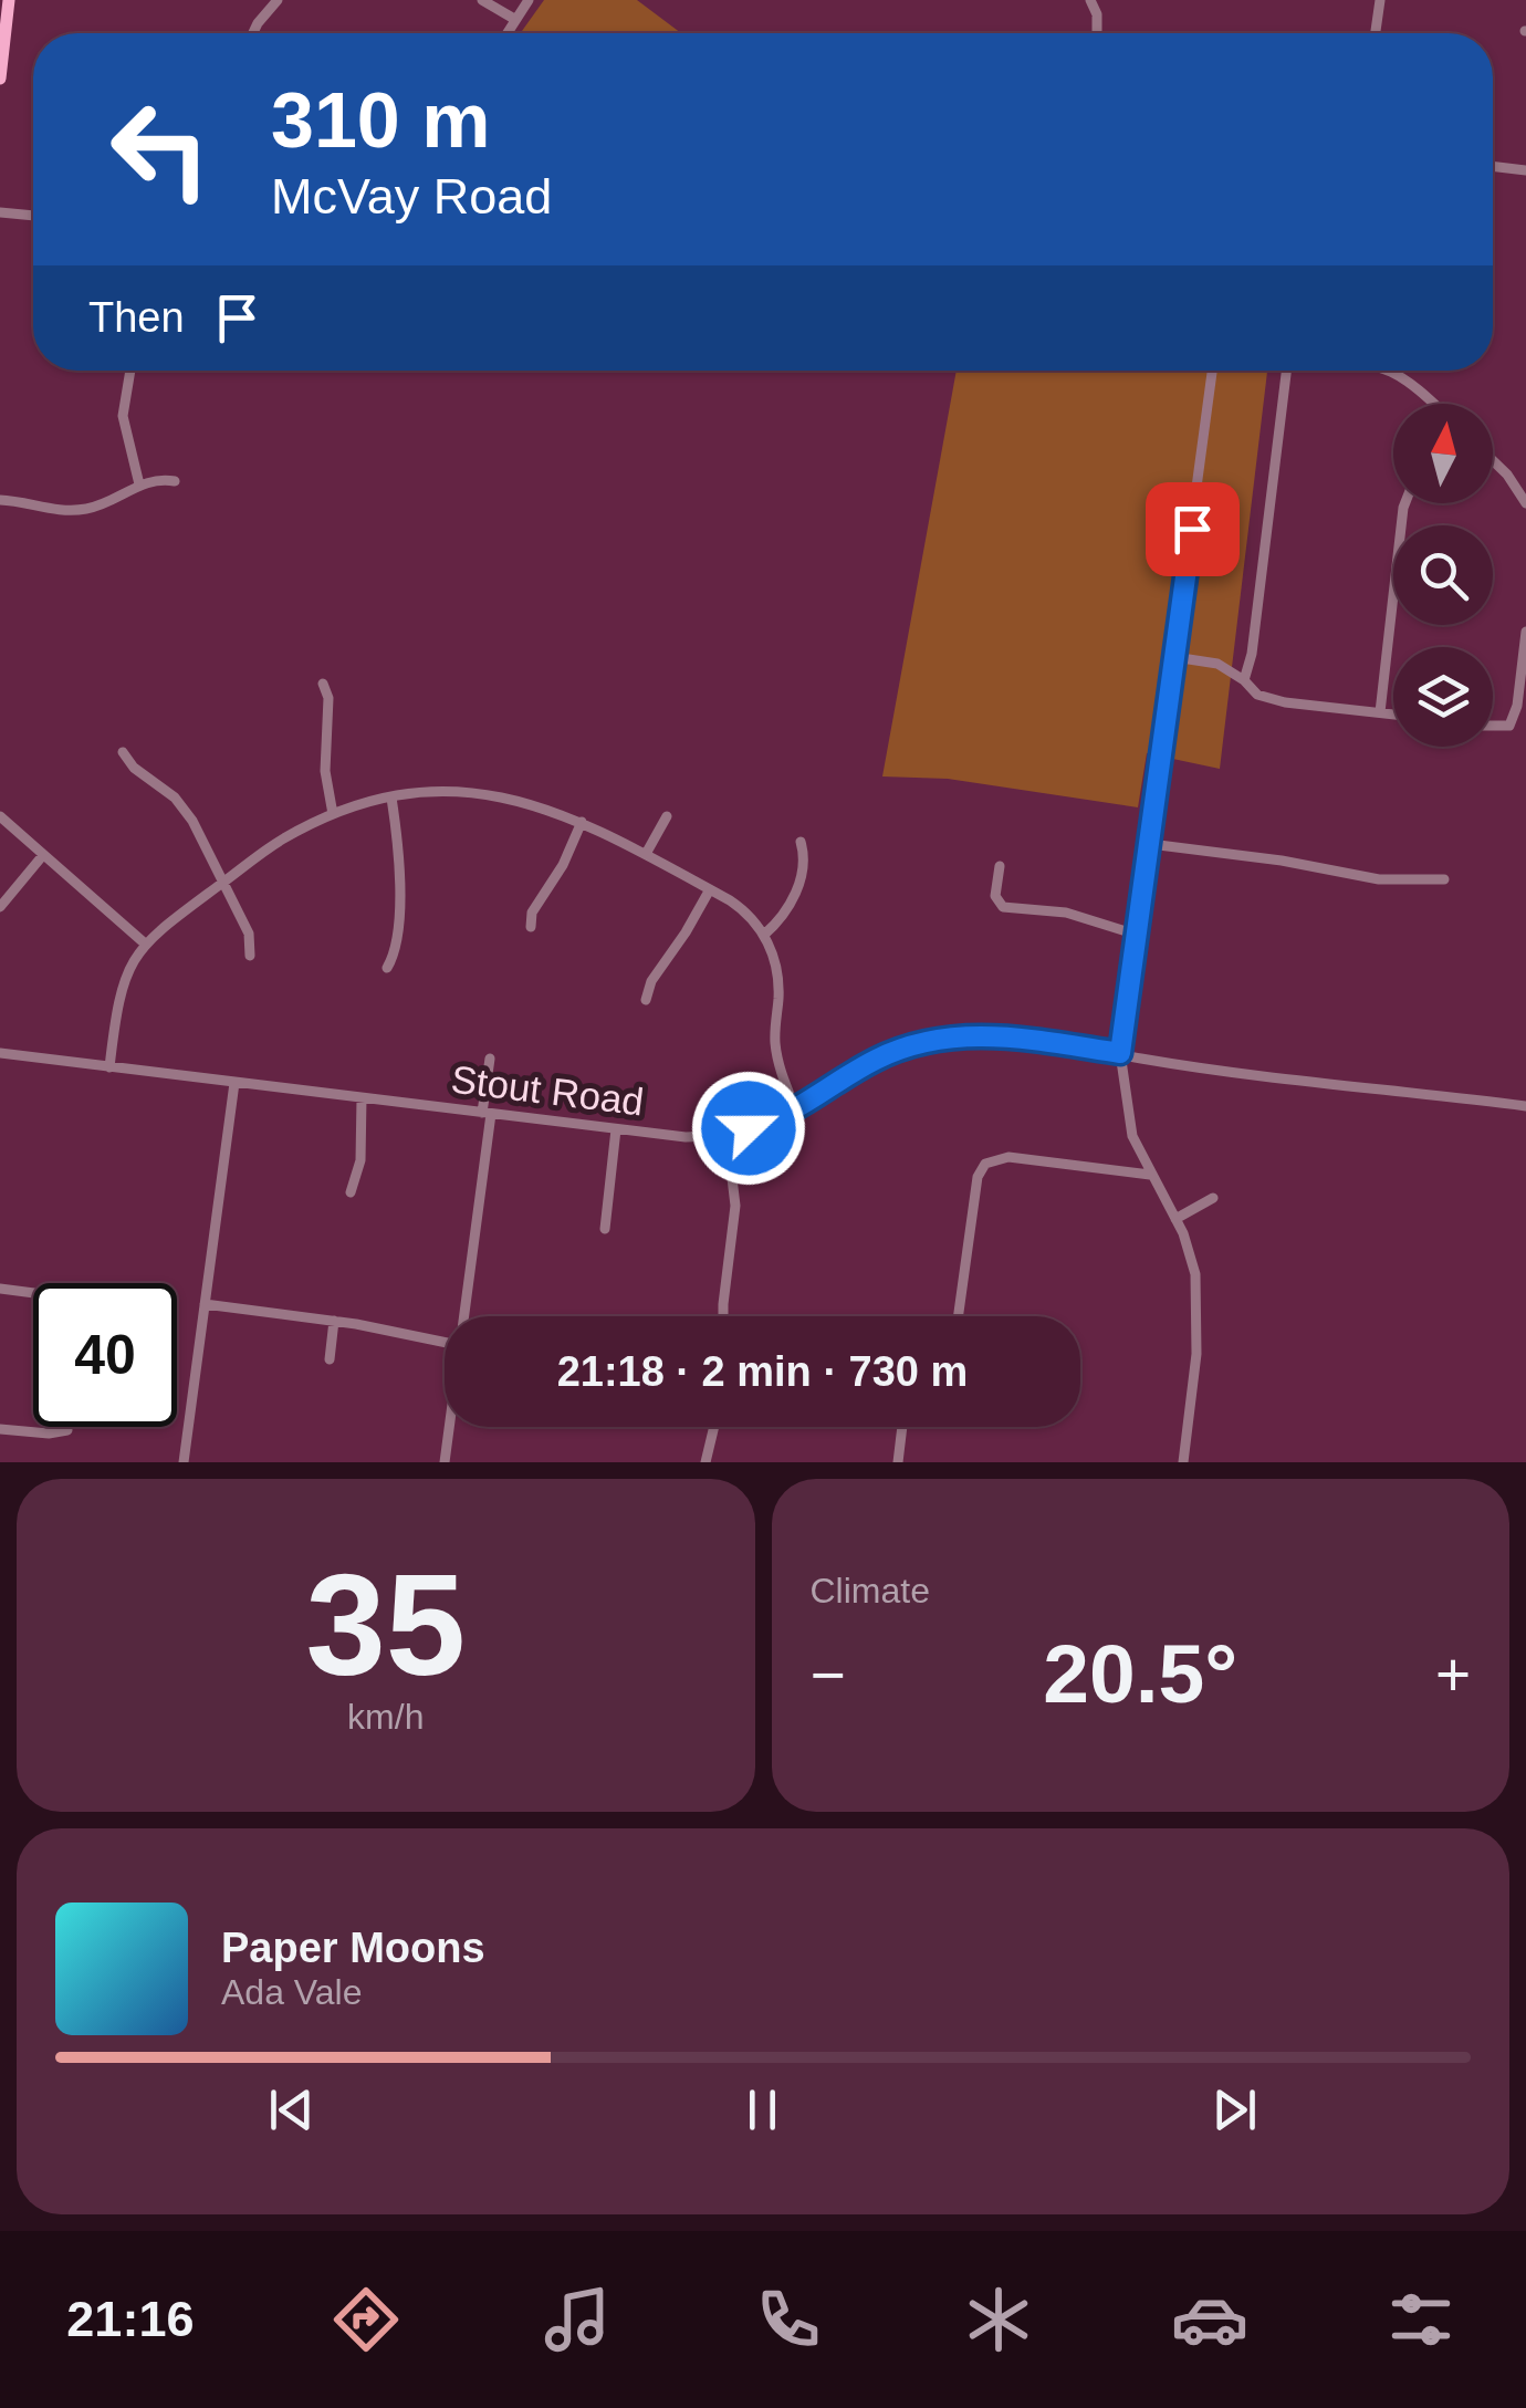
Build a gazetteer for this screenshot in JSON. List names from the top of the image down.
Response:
{
  "streets": {
    "street": ["Stout Road"]
  },
  "north": "top",
  "page": {
    "turn": ["310 m", "McVay Road"],
    "then": "Then",
    "limit": "40",
    "trip": "21:18 · 2 min · 730 m",
    "tile": [
      ["35", "km/h"],
      "Climate"
    ],
    "heat": ["−", "20.5°", "+"],
    "song": ["Paper Moons", "Ada Vale"],
    "tabs": "21:16"
  }
}
